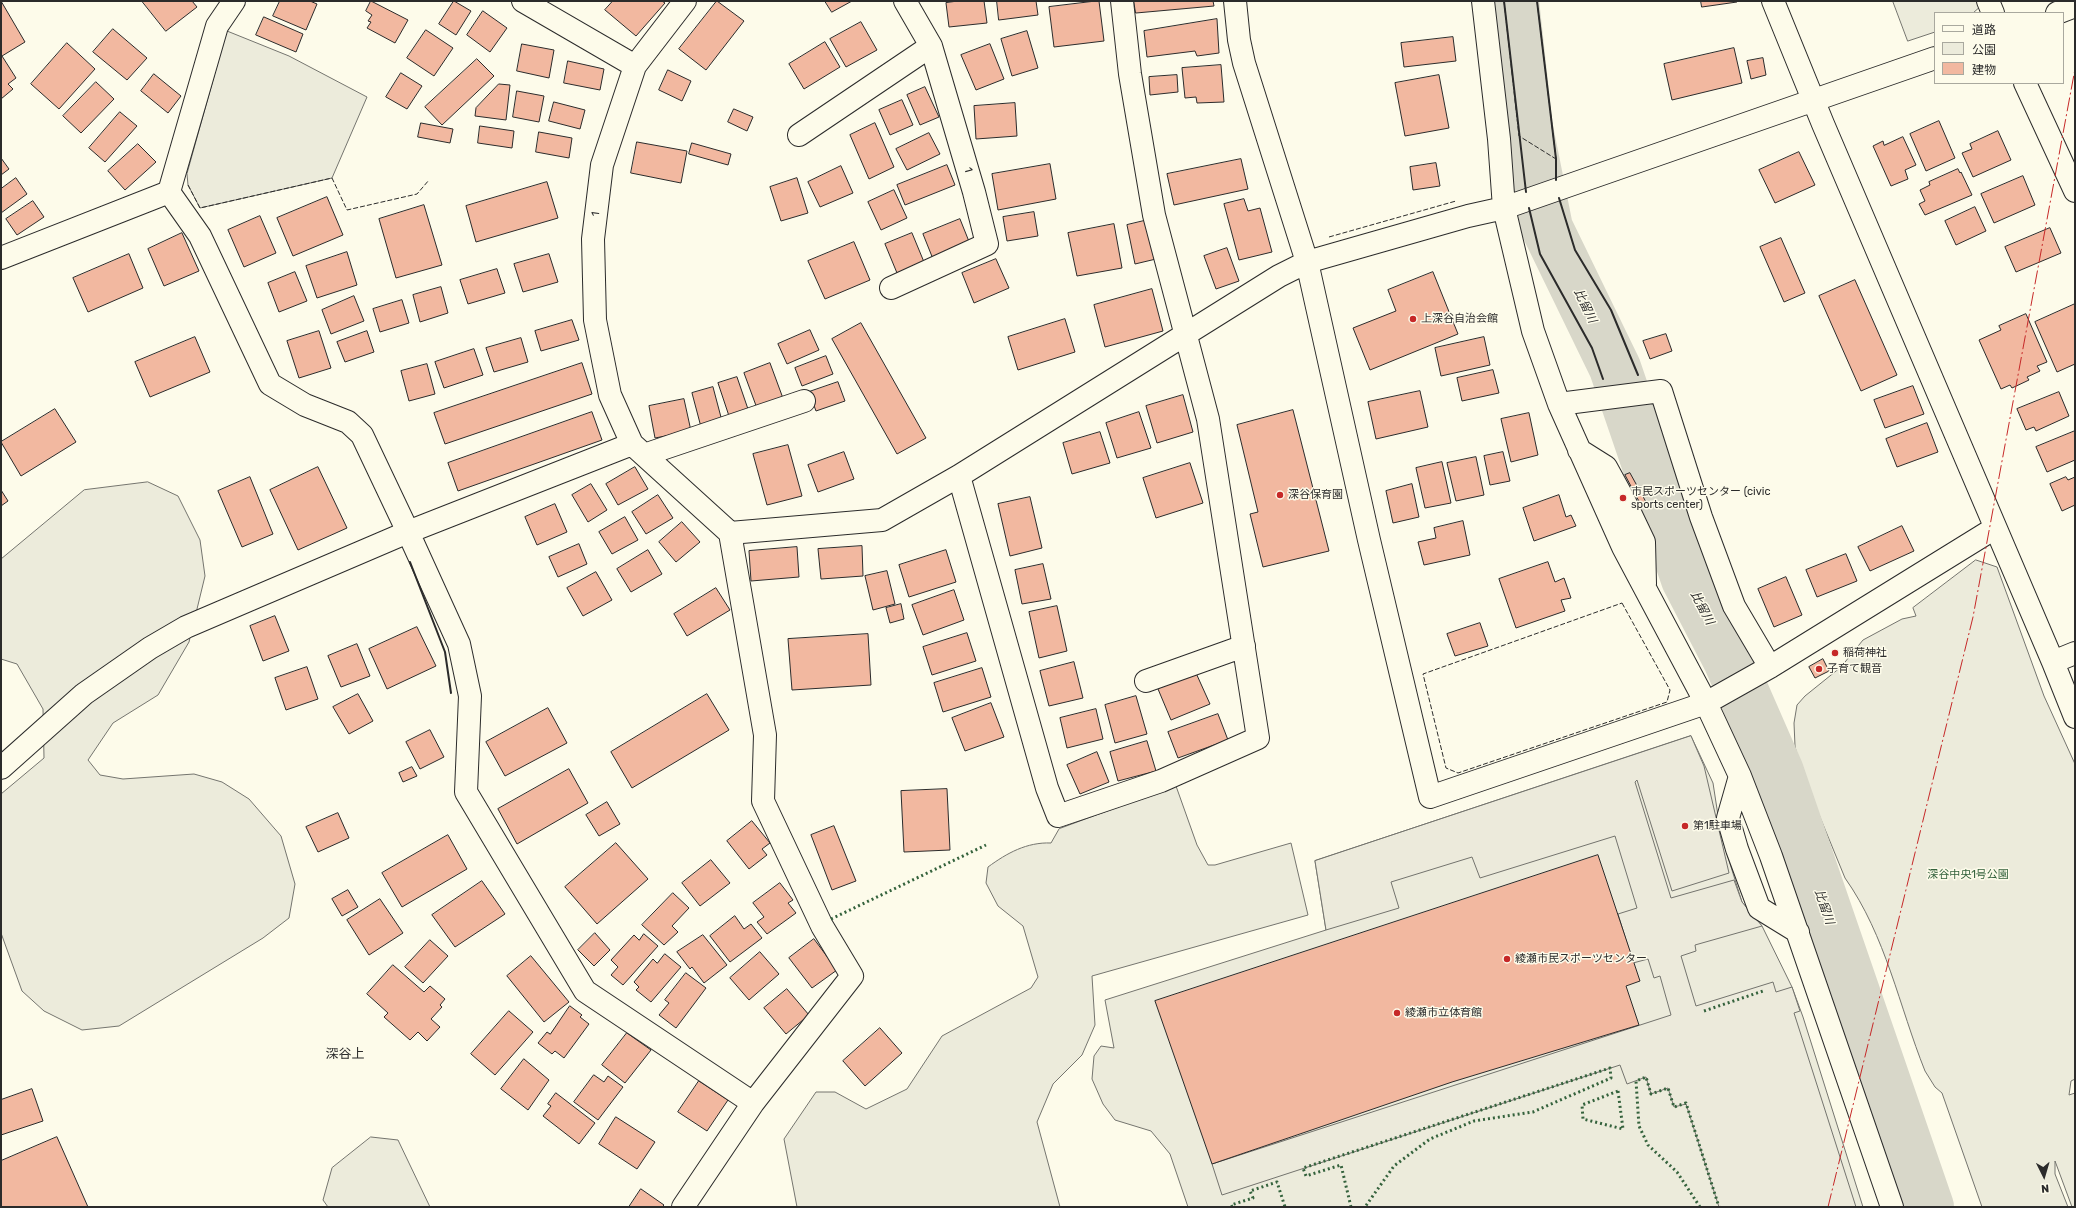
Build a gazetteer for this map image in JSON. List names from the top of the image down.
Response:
{
  "streets": {
    "street": ["1"]
  },
  "districts": ["深谷上"],
  "water": ["比留川"],
  "parks": ["深谷中央1号公園"],
  "places": [
    "上深谷自治会館",
    "深谷保育園",
    "市民スポーツセンター (civic sports center)",
    "稲荷神社",
    "子育て観音",
    "第1駐車場",
    "綾瀬市民スポーツセンター",
    "綾瀬市立体育館"
  ],
  "legend": ["道路", "公園", "建物"],
  "north": "bottom"
}
